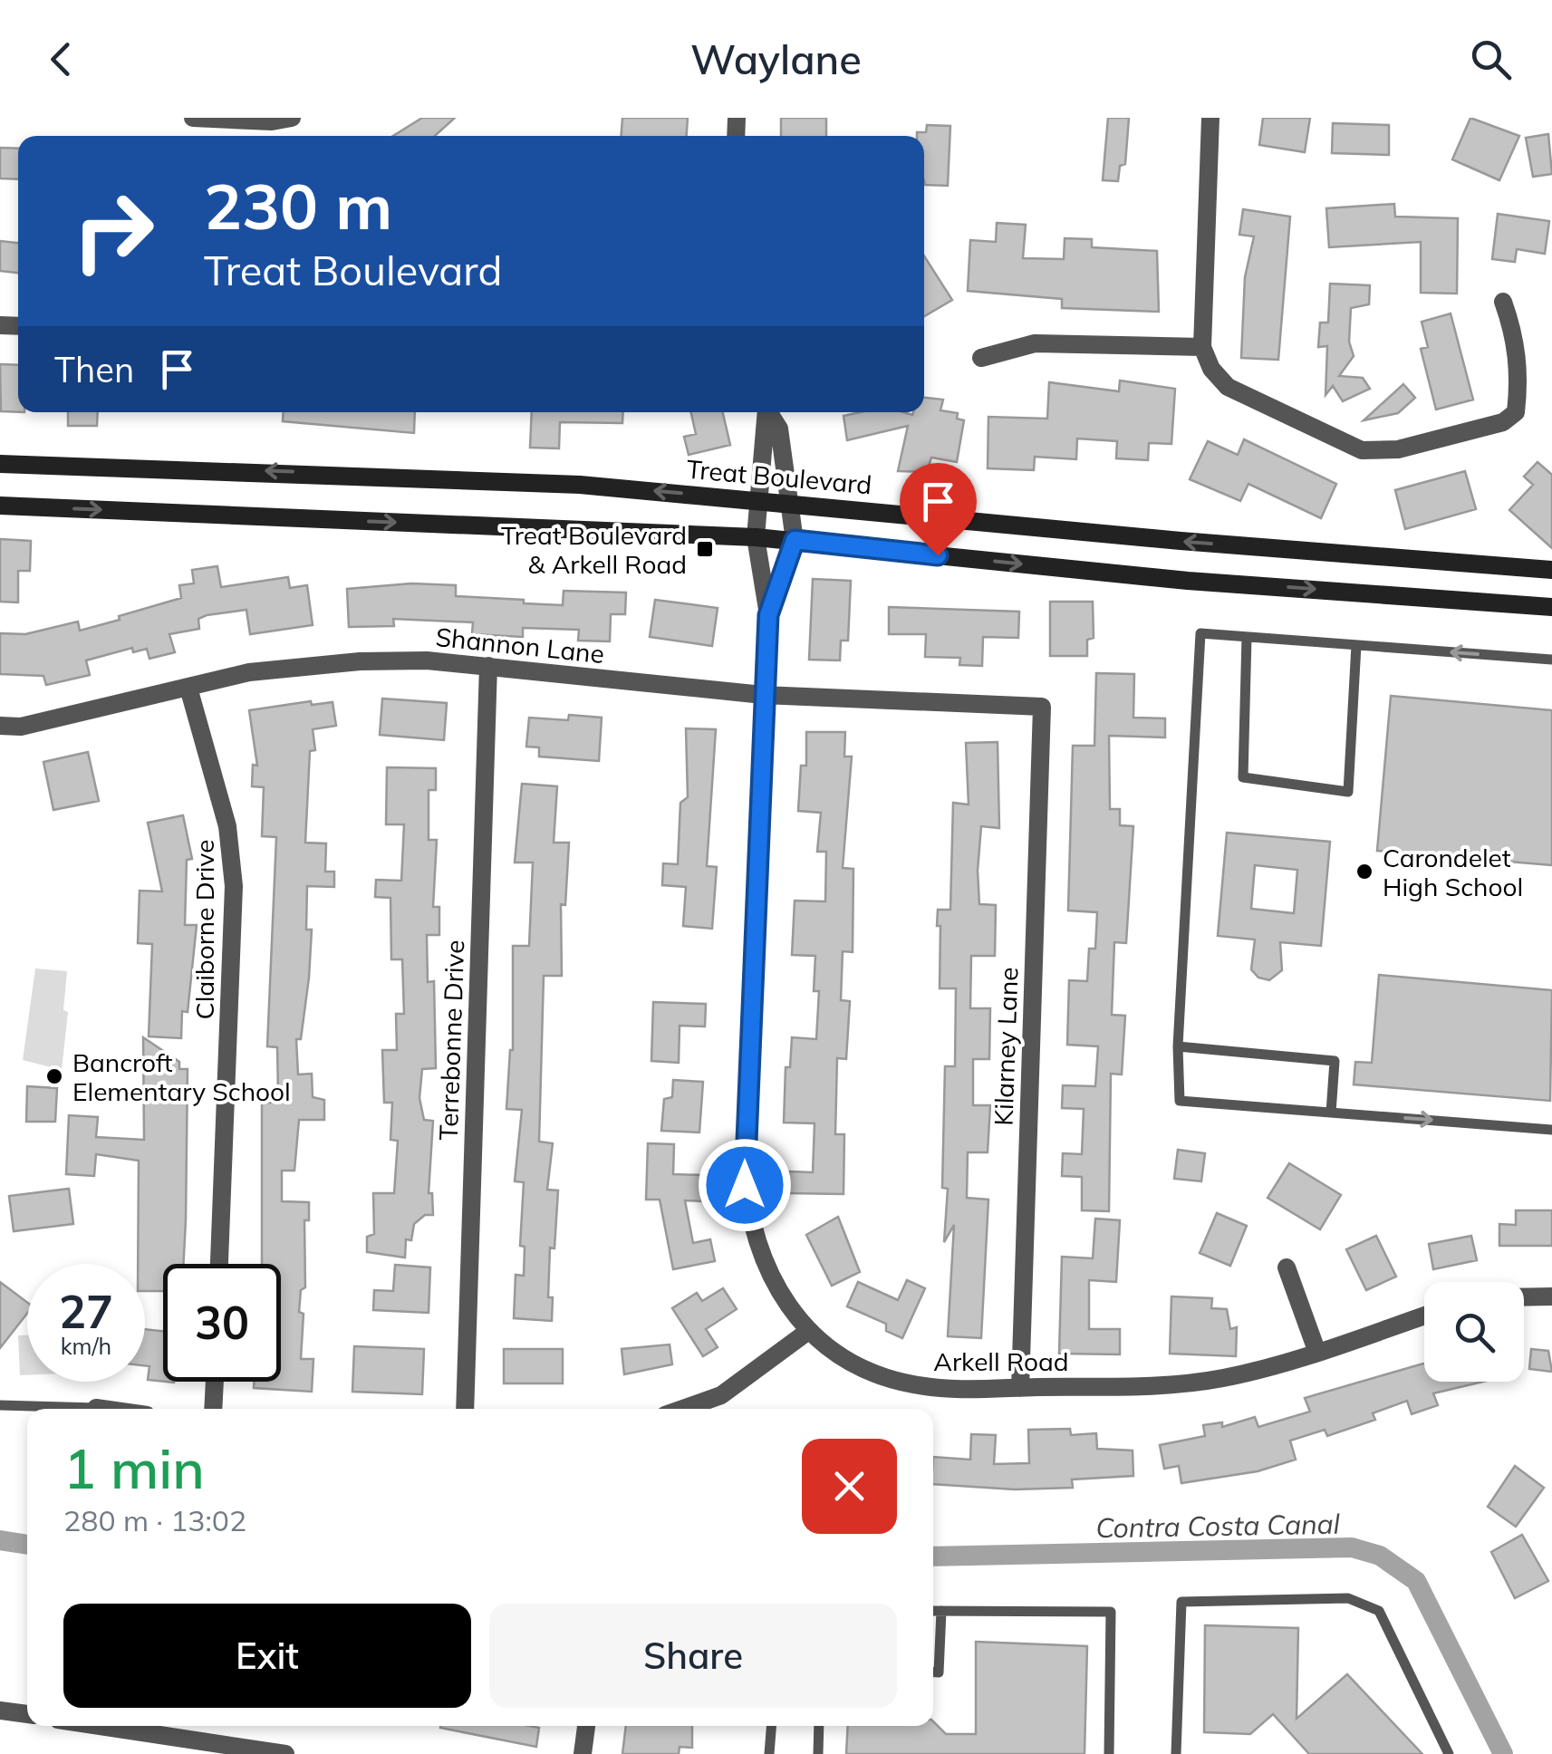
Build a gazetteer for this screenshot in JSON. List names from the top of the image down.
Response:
{
  "streets": {
    "main road": ["Treat Boulevard"],
    "street": [
      "Shannon Lane",
      "Claiborne Drive",
      "Terrebonne Drive",
      "Kilarney Lane",
      "Arkell Road"
    ]
  },
  "crossings": [
    ["Treat Boulevard", "Arkell Road"],
    ["Shannon Lane", "Claiborne Drive"],
    ["Shannon Lane", "Terrebonne Drive"],
    ["Shannon Lane", "Kilarney Lane"],
    ["Shannon Lane", "Arkell Road"],
    ["Kilarney Lane", "Arkell Road"]
  ],
  "water": ["Contra Costa Canal"],
  "places": {
    "transit": ["Treat Boulevard & Arkell Road"],
    "other": ["Carondelet High School", "Bancroft Elementary School"]
  },
  "page": {
    "header": "Waylane",
    "turn": ["230 m", "Treat Boulevard"],
    "then": "Then",
    "speed": "27 km/h",
    "limit": "30",
    "heading": ["1 min", "280 m · 13:02"],
    "buttons": ["Exit", "Share"]
  }
}
